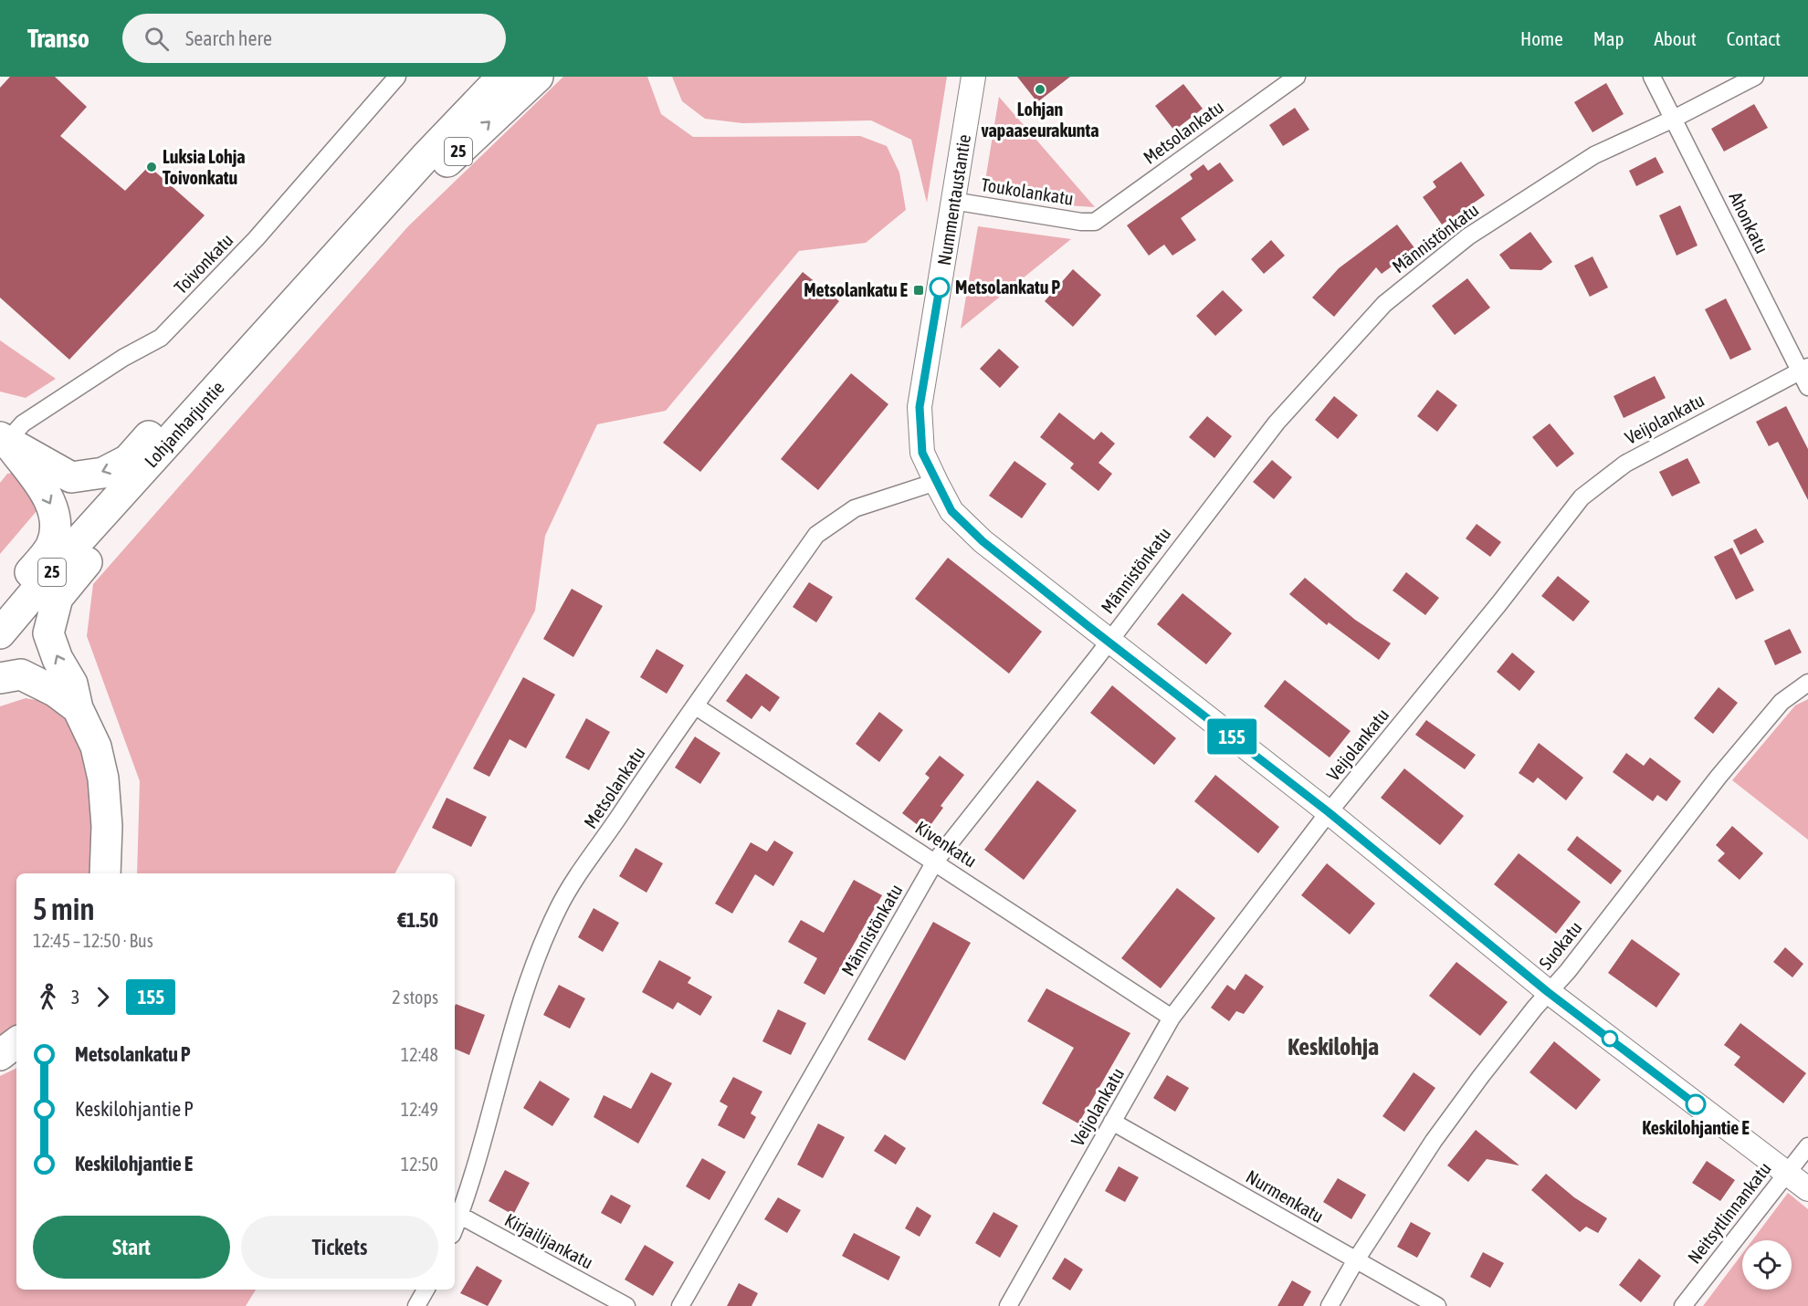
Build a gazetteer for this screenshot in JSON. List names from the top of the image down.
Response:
{
  "streets": {
    "highway": ["25", "Lohjanharjuntie"],
    "street": [
      "Metsolankatu",
      "Toukolankatu",
      "Nummentaustantie",
      "Ahonkatu",
      "Männistönkatu",
      "Toivonkatu",
      "Veijolankatu",
      "Kivenkatu",
      "Suokatu",
      "Nurmenkatu",
      "Neitsytlinnankatu",
      "Kirjailijankatu"
    ]
  },
  "crossings": [
    ["Metsolankatu", "Toukolankatu"],
    ["Metsolankatu", "Nummentaustantie"],
    ["Metsolankatu", "Kivenkatu"],
    ["Metsolankatu", "Kirjailijankatu"],
    ["Toukolankatu", "Nummentaustantie"],
    ["Nummentaustantie", "Männistönkatu"],
    ["Nummentaustantie", "Veijolankatu"],
    ["Nummentaustantie", "Suokatu"],
    ["Nummentaustantie", "Neitsytlinnankatu"],
    ["Ahonkatu", "Männistönkatu"],
    ["Ahonkatu", "Veijolankatu"],
    ["Männistönkatu", "Kivenkatu"],
    ["Veijolankatu", "Kivenkatu"],
    ["Veijolankatu", "Nurmenkatu"],
    ["Suokatu", "Nurmenkatu"]
  ],
  "districts": ["Keskilohja"],
  "places": {
    "other": [
      "Lohjan vapaaseurakunta",
      "Luksia Lohja Toivonkatu",
      "Metsolankatu P",
      "Keskilohjantie E"
    ],
    "transit": ["Metsolankatu E"]
  },
  "lines": ["bus line 155"],
  "page": {
    "header": "Transo",
    "search": "Search here",
    "nav": [
      "Home",
      "Map",
      "About",
      "Contact"
    ],
    "on_map": "155",
    "heading": ["5 min", "12:45 – 12:50 · Bus", "€1.50"],
    "legs": ["3", "155", "2 stops"],
    "list": [
      {
        "name": "Metsolankatu P",
        "value": "12:48"
      },
      {
        "name": "Keskilohjantie P",
        "value": "12:49"
      },
      {
        "name": "Keskilohjantie E",
        "value": "12:50"
      }
    ],
    "buttons": ["Start", "Tickets"]
  }
}
